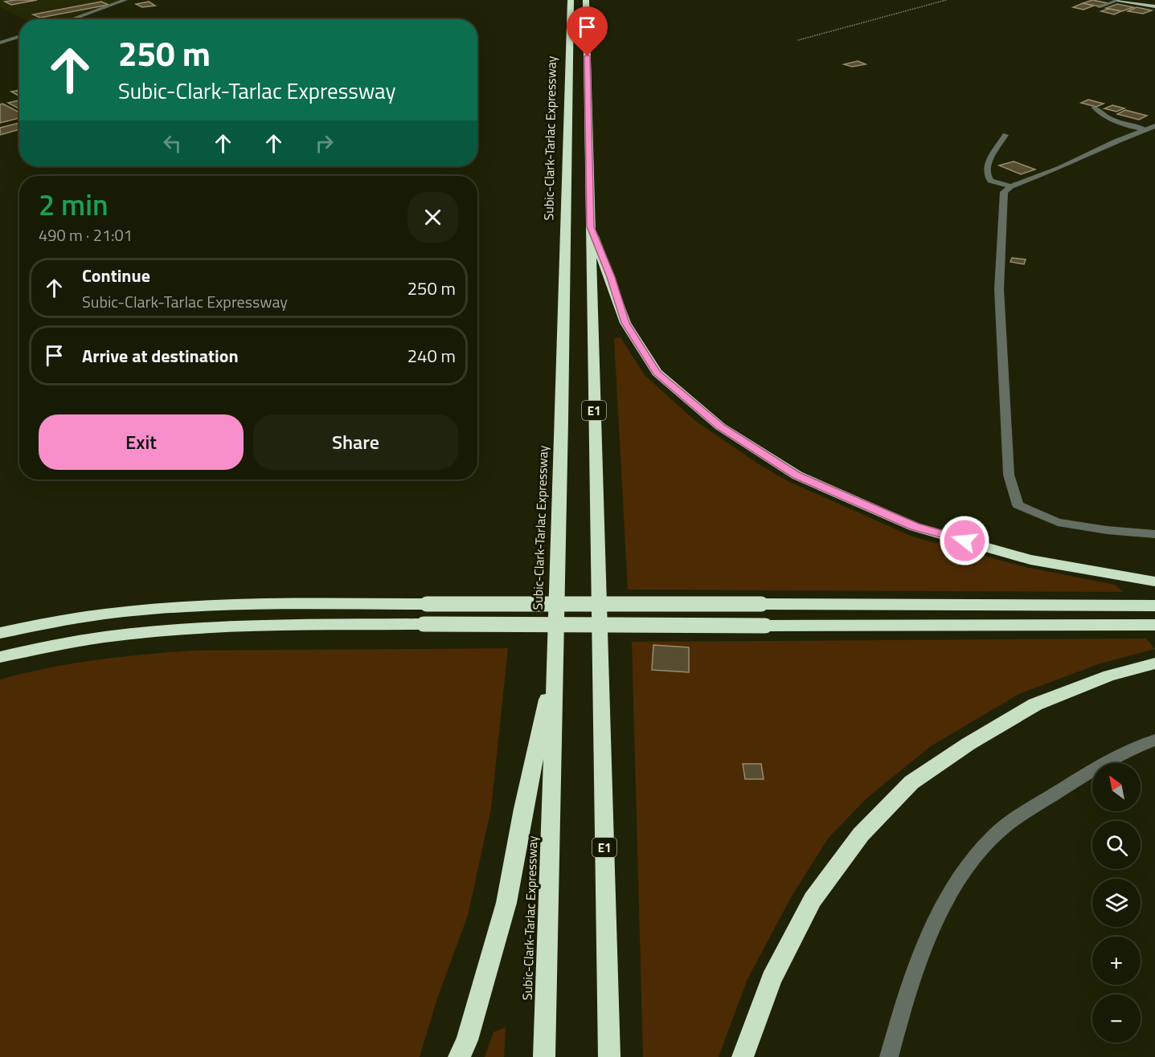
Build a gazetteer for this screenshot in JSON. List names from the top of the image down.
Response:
{
  "streets": {
    "highway": ["Subic-Clark-Tarlac Expressway", "E1"]
  },
  "north": "top left",
  "page": {
    "turn": ["250 m", "Subic-Clark-Tarlac Expressway"],
    "heading": ["2 min", "490 m · 21:01"],
    "list": [
      {
        "name": "Continue",
        "note": "Subic-Clark-Tarlac Expressway",
        "value": "250 m"
      },
      {
        "name": "Arrive at destination",
        "value": "240 m"
      }
    ],
    "buttons": ["Exit", "Share"],
    "map_buttons": ["+", "−"]
  }
}
